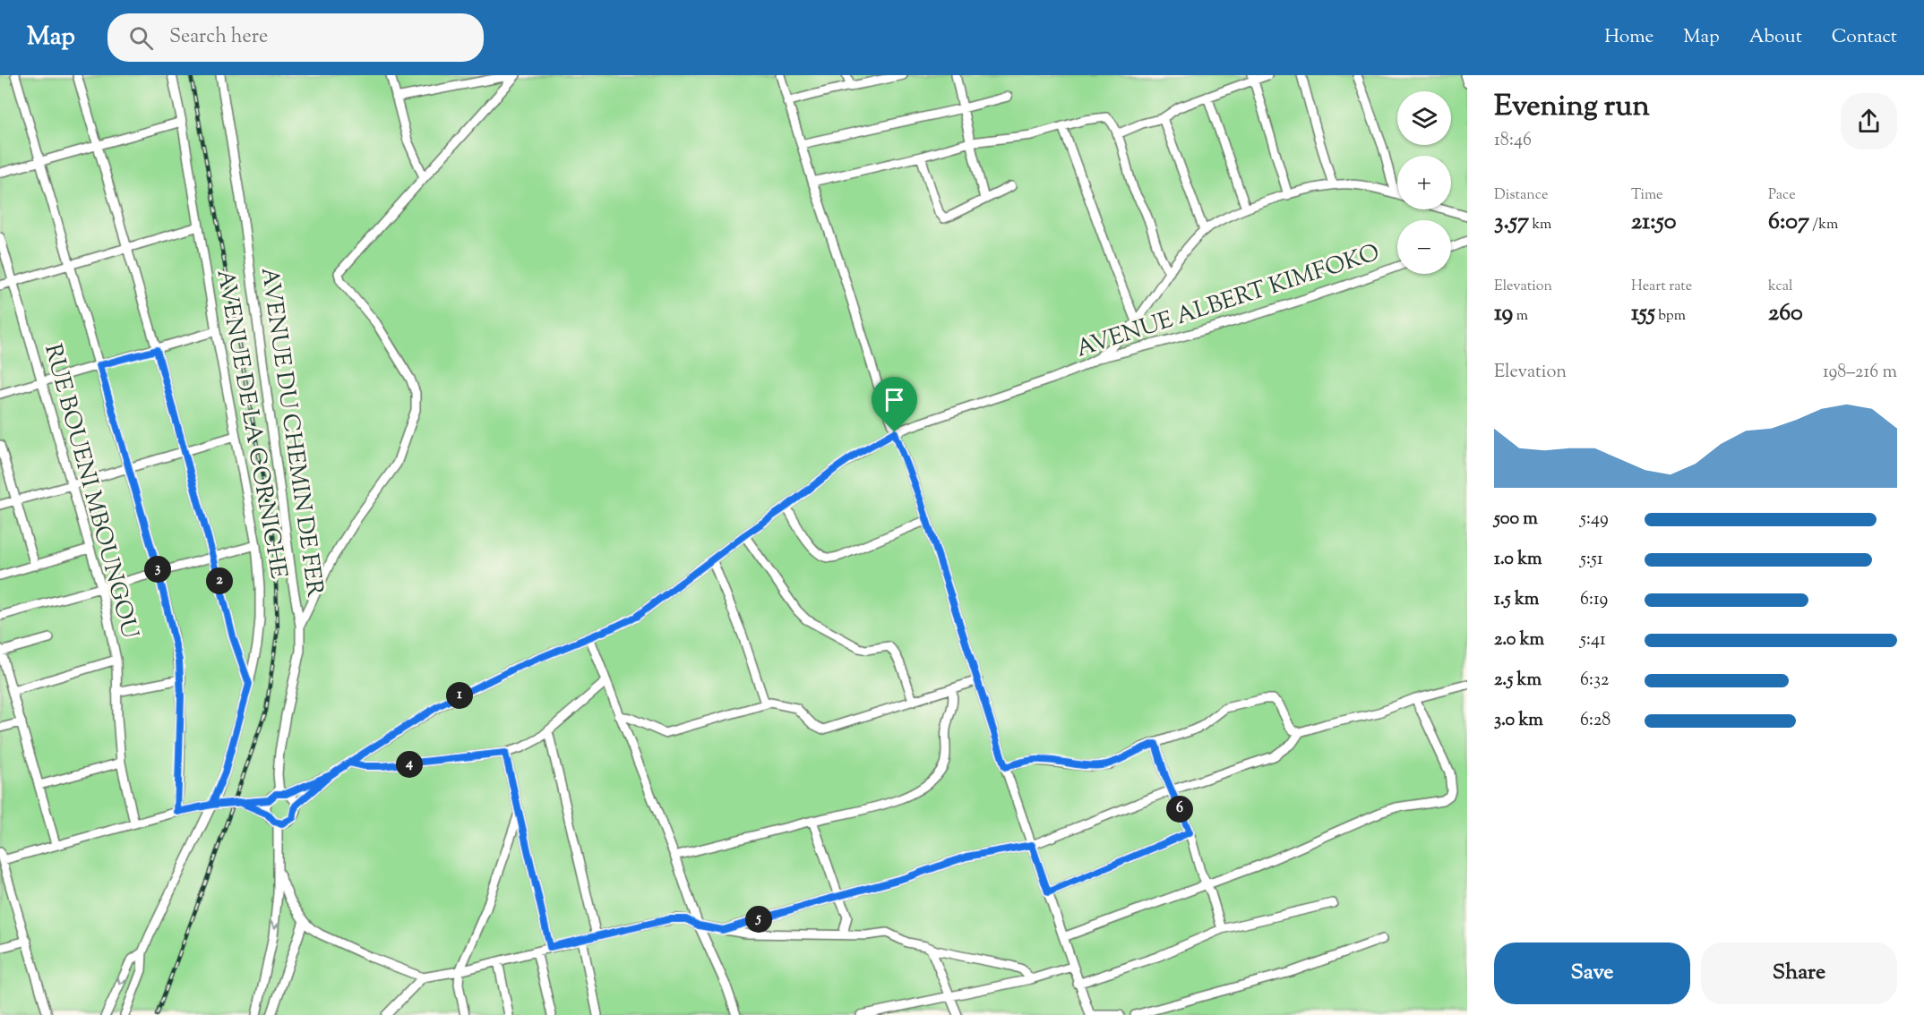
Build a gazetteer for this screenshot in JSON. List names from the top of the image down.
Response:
{
  "streets": {
    "street": [
      "AVENUE ALBERT KIMFOKO",
      "AVENUE DE LA CORNICHE",
      "AVENUE DU CHEMIN DE FER",
      "RUE BOUENI MBOUNGOU"
    ]
  },
  "crossings": [
    ["AVENUE ALBERT KIMFOKO", "AVENUE DU CHEMIN DE FER"]
  ],
  "page": {
    "header": "Map",
    "search": "Search here",
    "nav": [
      "Home",
      "Map",
      "About",
      "Contact"
    ],
    "heading": ["Evening run", "18:46"],
    "map_buttons": ["+", "−"],
    "stats": [
      ["Distance", "3.57 km"],
      ["Time", "21:50"],
      ["Pace", "6:07 /km"],
      ["Elevation", "19 m"],
      ["Heart rate", "155 bpm"],
      ["kcal", "260"]
    ],
    "chart": ["Elevation", "198–216 m"],
    "list": [
      {
        "name": "500 m",
        "note": "5:49"
      },
      {
        "name": "1.0 km",
        "note": "5:51"
      },
      {
        "name": "1.5 km",
        "note": "6:19"
      },
      {
        "name": "2.0 km",
        "note": "5:41"
      },
      {
        "name": "2.5 km",
        "note": "6:32"
      },
      {
        "name": "3.0 km",
        "note": "6:28"
      }
    ],
    "pins": [
      "3",
      "2",
      "1",
      "4",
      "6",
      "5"
    ],
    "buttons": ["Save", "Share"]
  }
}
